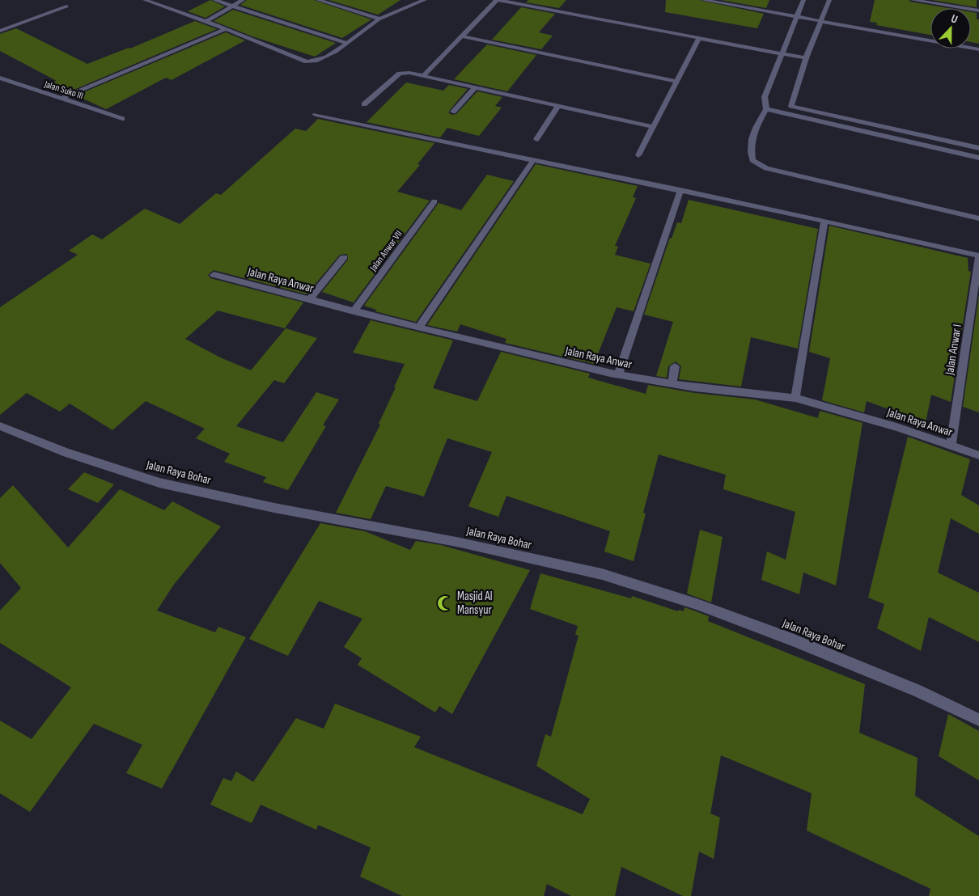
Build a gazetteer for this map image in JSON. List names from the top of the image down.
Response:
{
  "streets": {
    "street": [
      "Jalan Suko III",
      "Jalan Anwar VII",
      "Jalan Raya Anwar",
      "Jalan Anwar I",
      "Jalan Raya Bohar"
    ]
  },
  "crossings": [
    ["Jalan Anwar VII", "Jalan Raya Anwar"],
    ["Jalan Raya Anwar", "Jalan Anwar I"]
  ],
  "places": {
    "mosque": ["Masjid Al Mansyur"]
  },
  "north": "top"
}
